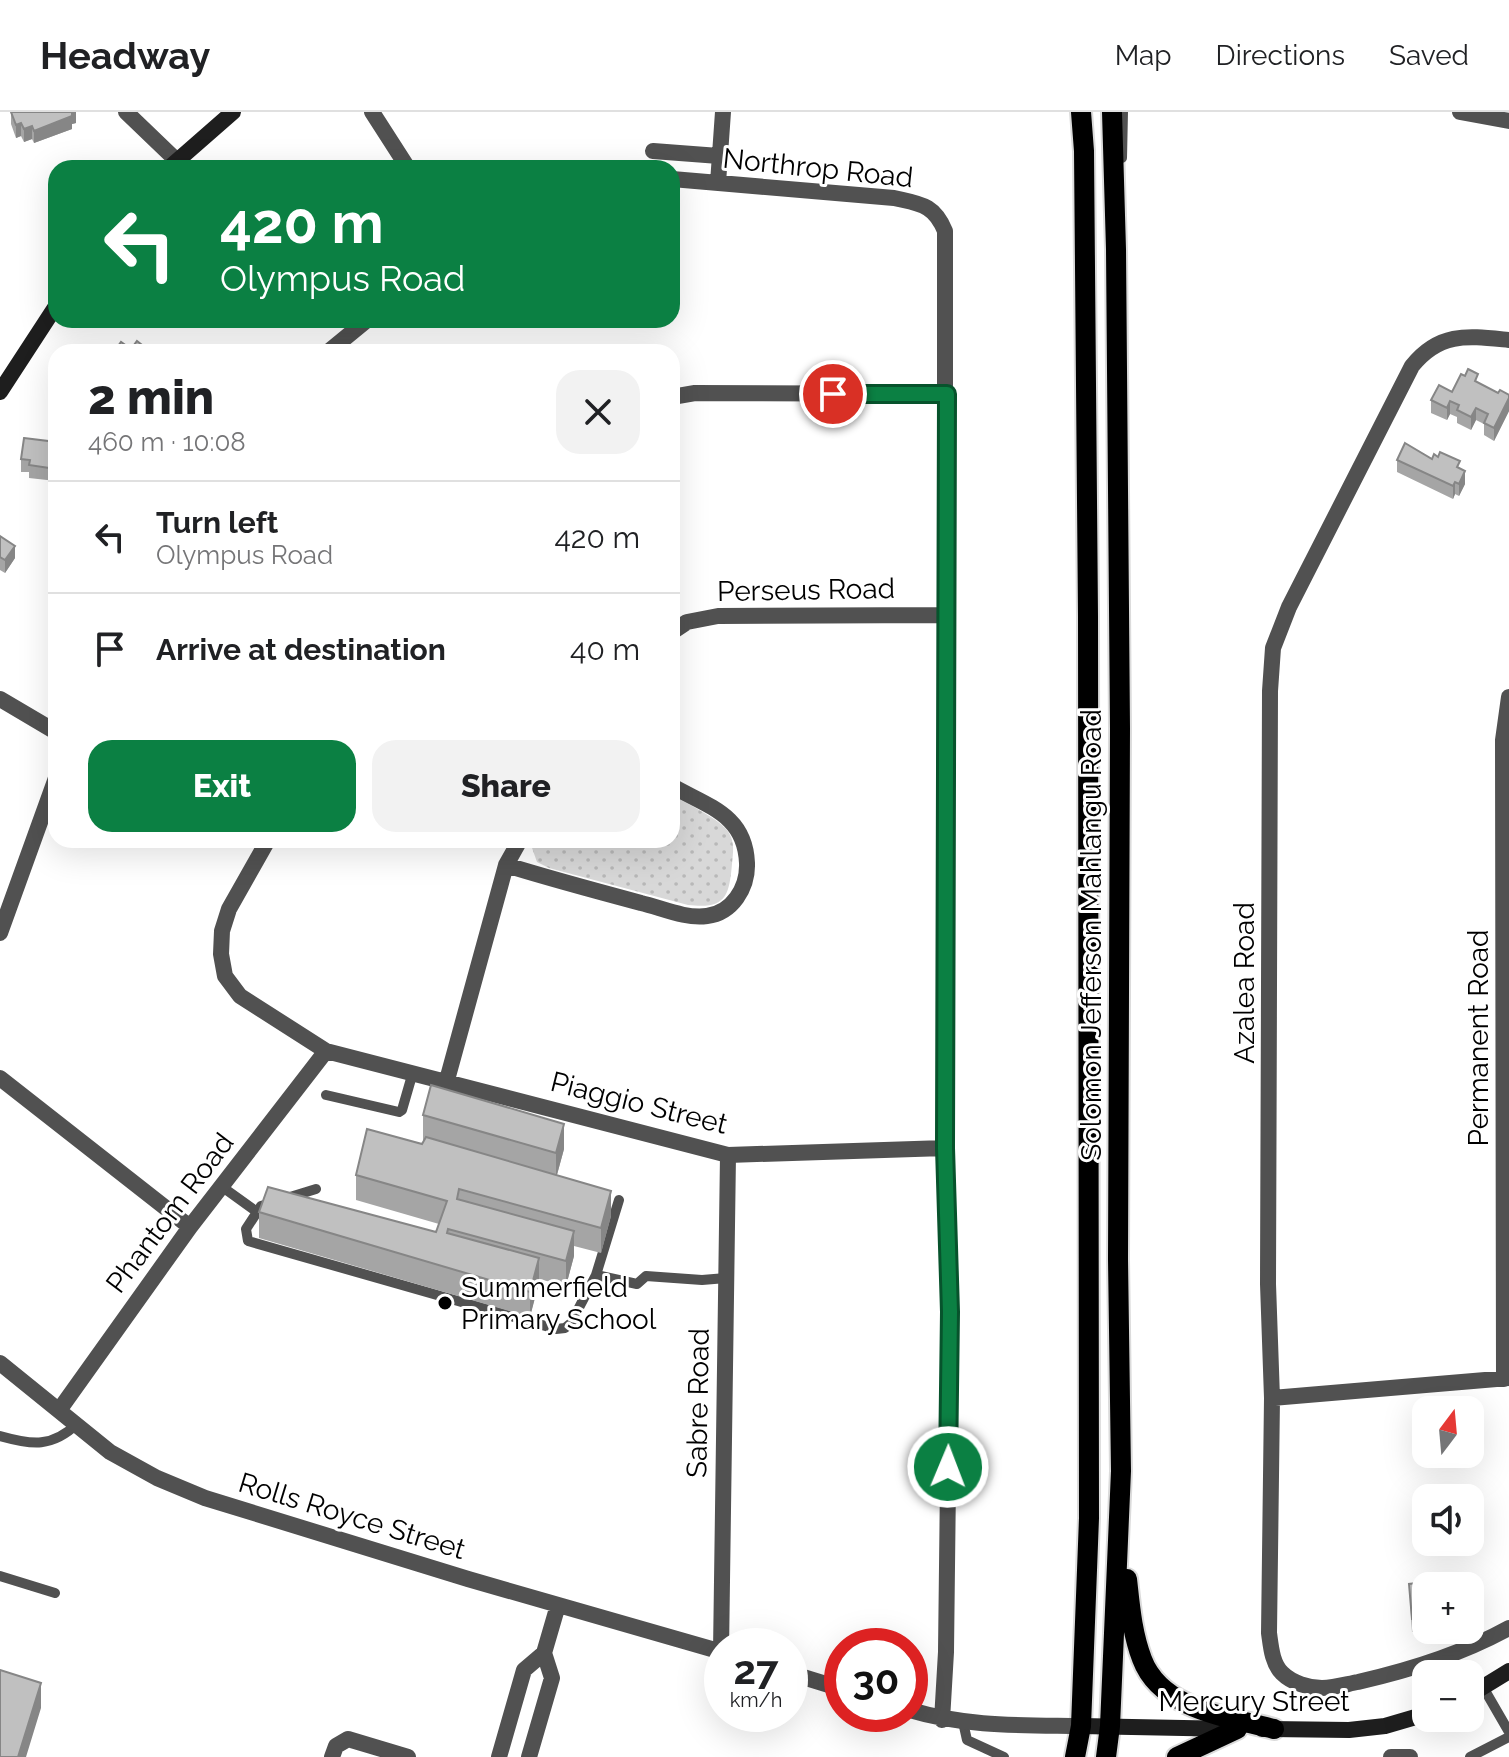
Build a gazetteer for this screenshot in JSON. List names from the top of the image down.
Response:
{
  "streets": {
    "main road": ["Solomon Jefferson Mahlangu Road"],
    "street": [
      "Northrop Road",
      "Perseus Road",
      "Azalea Road",
      "Permanent Road",
      "Piaggio Street",
      "Phantom Road",
      "Sabre Road",
      "Rolls Royce Street",
      "Mercury Street"
    ]
  },
  "crossings": [
    ["Solomon Jefferson Mahlangu Road", "Mercury Street"],
    ["Azalea Road", "Mercury Street"],
    ["Piaggio Street", "Phantom Road"],
    ["Piaggio Street", "Sabre Road"],
    ["Phantom Road", "Rolls Royce Street"]
  ],
  "places": ["Summerfield Primary School"],
  "north": "top",
  "page": {
    "header": "Headway",
    "nav": ["Map", "Directions", "Saved"],
    "turn": ["420 m", "Olympus Road"],
    "heading": ["2 min", "460 m · 10:08"],
    "list": [
      {
        "name": "Turn left",
        "note": "Olympus Road",
        "value": "420 m"
      },
      {
        "name": "Arrive at destination",
        "value": "40 m"
      }
    ],
    "buttons": ["Exit", "Share"],
    "map_buttons": ["+", "−"],
    "speed": "27 km/h",
    "limit": "30"
  }
}
